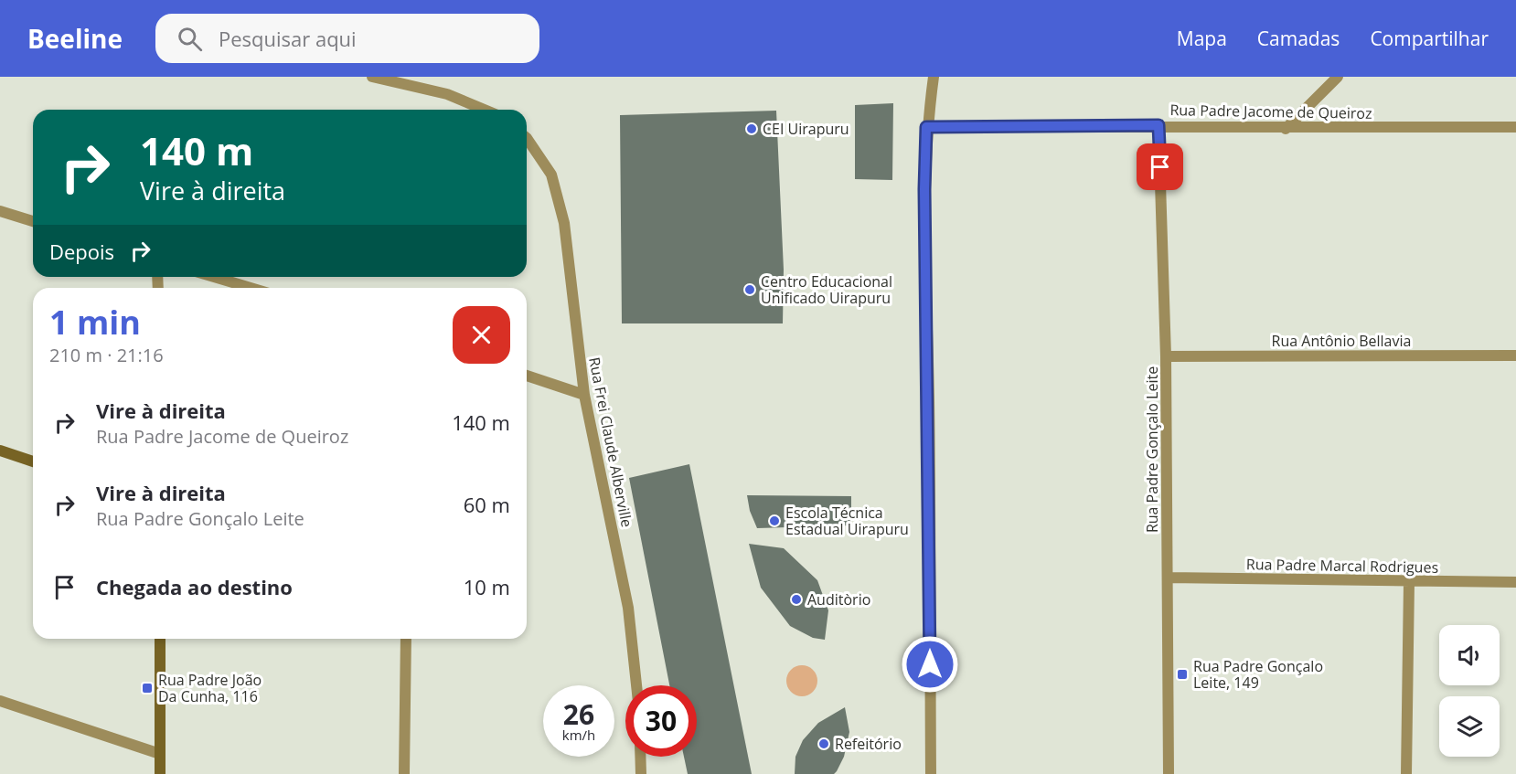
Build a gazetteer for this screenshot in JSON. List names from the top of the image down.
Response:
{
  "streets": {
    "street": [
      "Rua Padre Jacome de Queiroz",
      "Rua Antônio Bellavia",
      "Rua Frei Claude Alberville",
      "Rua Padre Gonçalo Leite",
      "Rua Padre Marcal Rodrigues"
    ]
  },
  "crossings": [
    ["Rua Padre Jacome de Queiroz", "Rua Padre Gonçalo Leite"],
    ["Rua Antônio Bellavia", "Rua Padre Gonçalo Leite"],
    ["Rua Padre Gonçalo Leite", "Rua Padre Marcal Rodrigues"]
  ],
  "places": {
    "other": [
      "CEI Uirapuru",
      "Centro Educacional Unificado Uirapuru",
      "Escola Técnica Estadual Uirapuru",
      "Auditòrio",
      "Refeitório"
    ],
    "transit": ["Rua Padre Gonçalo Leite, 149", "Rua Padre João Da Cunha, 116"]
  },
  "page": {
    "header": "Beeline",
    "search": "Pesquisar aqui",
    "nav": ["Mapa", "Camadas", "Compartilhar"],
    "turn": ["140 m", "Vire à direita"],
    "then": "Depois",
    "heading": ["1 min", "210 m · 21:16"],
    "list": [
      {
        "name": "Vire à direita",
        "note": "Rua Padre Jacome de Queiroz",
        "value": "140 m"
      },
      {
        "name": "Vire à direita",
        "note": "Rua Padre Gonçalo Leite",
        "value": "60 m"
      },
      {
        "name": "Chegada ao destino",
        "value": "10 m"
      }
    ],
    "speed": "26 km/h",
    "limit": "30"
  }
}
